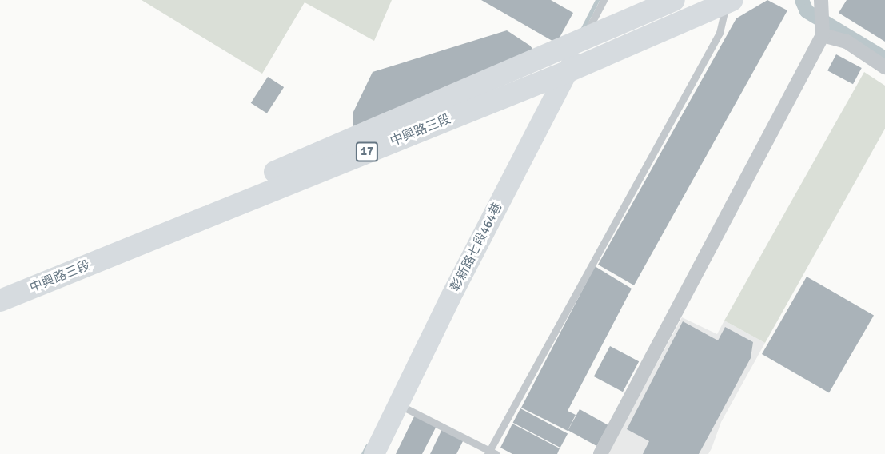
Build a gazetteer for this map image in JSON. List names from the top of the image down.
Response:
{
  "streets": {
    "main road": ["中興路三段", "17"],
    "street": ["彰新路七段464巷"]
  },
  "crossings": [
    ["中興路三段", "彰新路七段464巷"]
  ]
}
